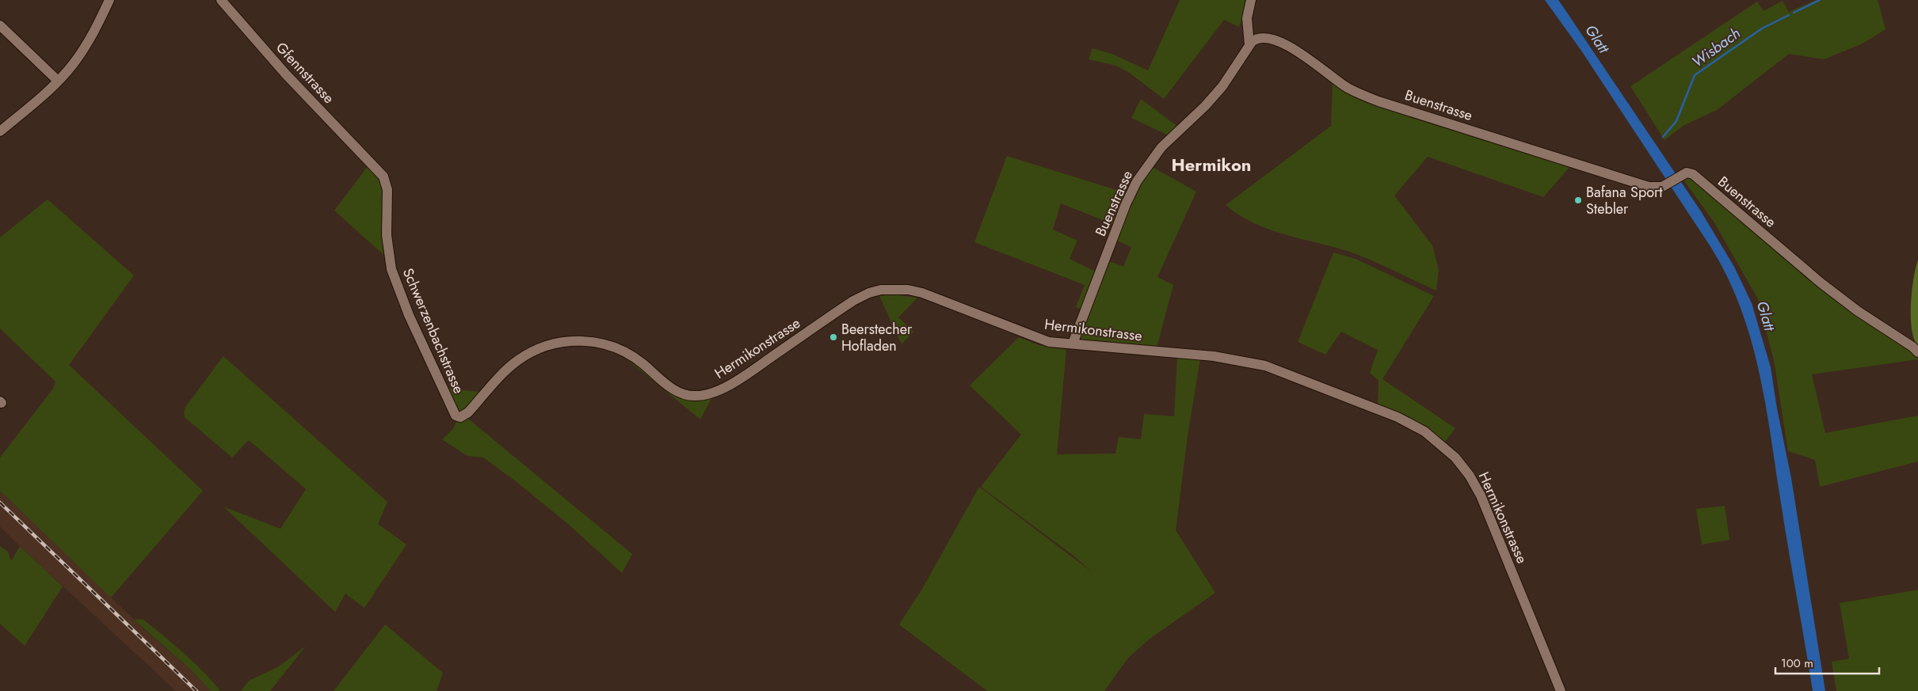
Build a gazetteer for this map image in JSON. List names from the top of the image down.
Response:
{
  "streets": {
    "street": [
      "Gfennstrasse",
      "Buenstrasse",
      "Hermikonstrasse",
      "Schwerzenbachstrasse"
    ]
  },
  "crossings": [
    ["Gfennstrasse", "Schwerzenbachstrasse"],
    ["Buenstrasse", "Hermikonstrasse"],
    ["Hermikonstrasse", "Schwerzenbachstrasse"]
  ],
  "districts": ["Hermikon"],
  "water": ["Glatt", "Wisbach"],
  "places": ["Bafana Sport Stebler", "Beerstecher Hofladen"],
  "scale_bar": "100 m"
}
